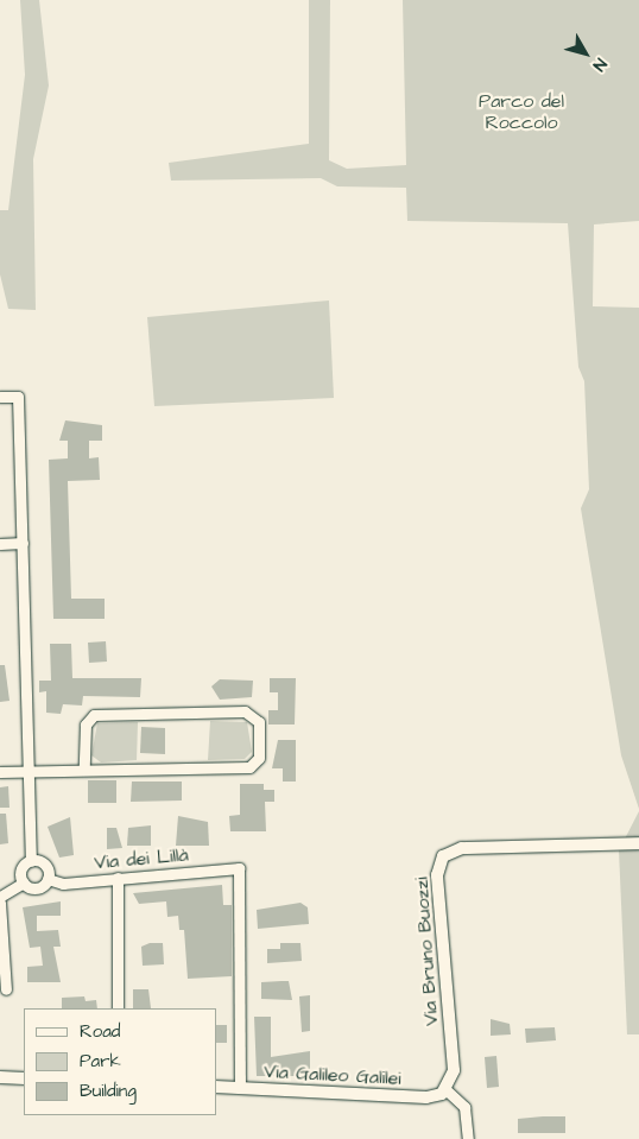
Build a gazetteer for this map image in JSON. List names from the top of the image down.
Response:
{
  "streets": {
    "street": ["Via dei Lillà", "Via Bruno Buozzi", "Via Galileo Galilei"]
  },
  "crossings": [
    ["Via dei Lillà", "Via Galileo Galilei"],
    ["Via Bruno Buozzi", "Via Galileo Galilei"]
  ],
  "parks": ["Parco del Roccolo"],
  "legend": ["Road", "Park", "Building"],
  "north": "bottom right"
}
